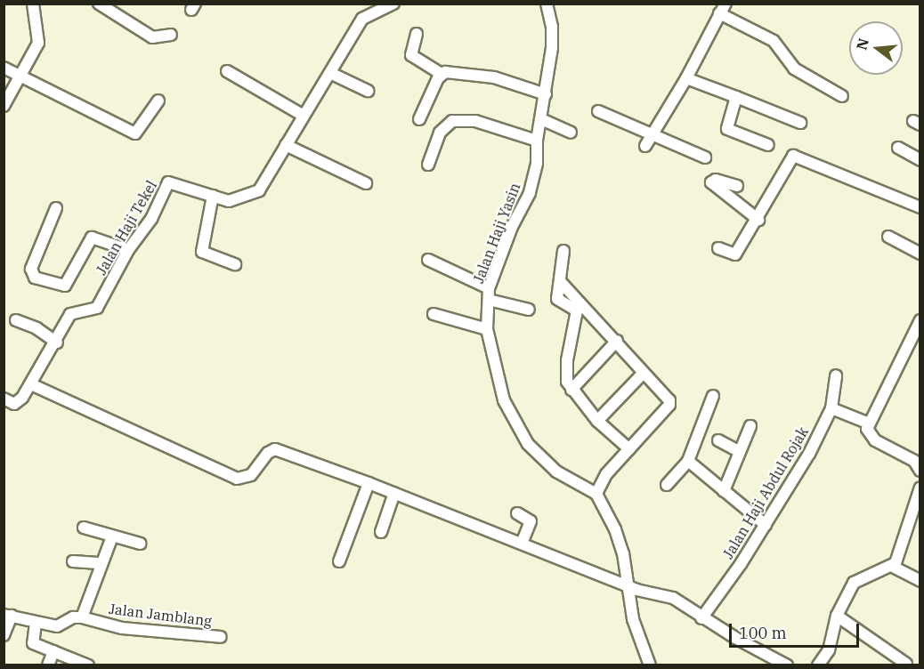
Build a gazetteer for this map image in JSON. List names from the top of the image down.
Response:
{
  "streets": {
    "street": [
      "Jalan Haji Tekel",
      "Jalan Haji Yasin",
      "Jalan Haji Abdul Rojak",
      "Jalan Jamblang"
    ]
  },
  "scale_bar": "100 m",
  "north": "left"
}
